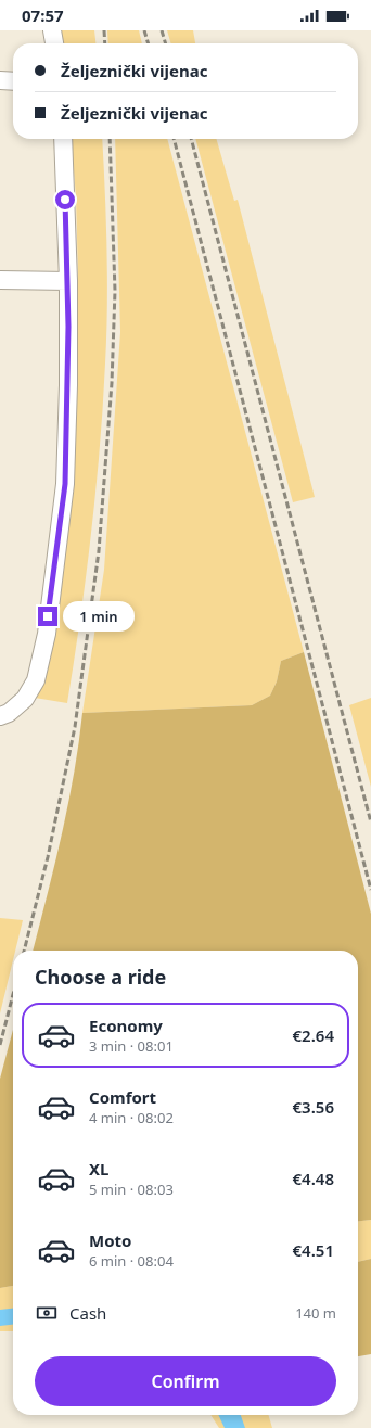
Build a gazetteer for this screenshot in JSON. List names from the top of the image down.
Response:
{
  "page": {
    "status": "07:57",
    "banner": ["Željeznički vijenac", "Željeznički vijenac"],
    "bubble": "1 min",
    "heading": "Choose a ride",
    "list": [
      {
        "name": "Economy",
        "note": "3 min · 08:01",
        "value": "€2.64"
      },
      {
        "name": "Comfort",
        "note": "4 min · 08:02",
        "value": "€3.56"
      },
      {
        "name": "XL",
        "note": "5 min · 08:03",
        "value": "€4.48"
      },
      {
        "name": "Moto",
        "note": "6 min · 08:04",
        "value": "€4.51"
      }
    ],
    "pay": ["Cash", "140 m"],
    "buttons": "Confirm"
  }
}
